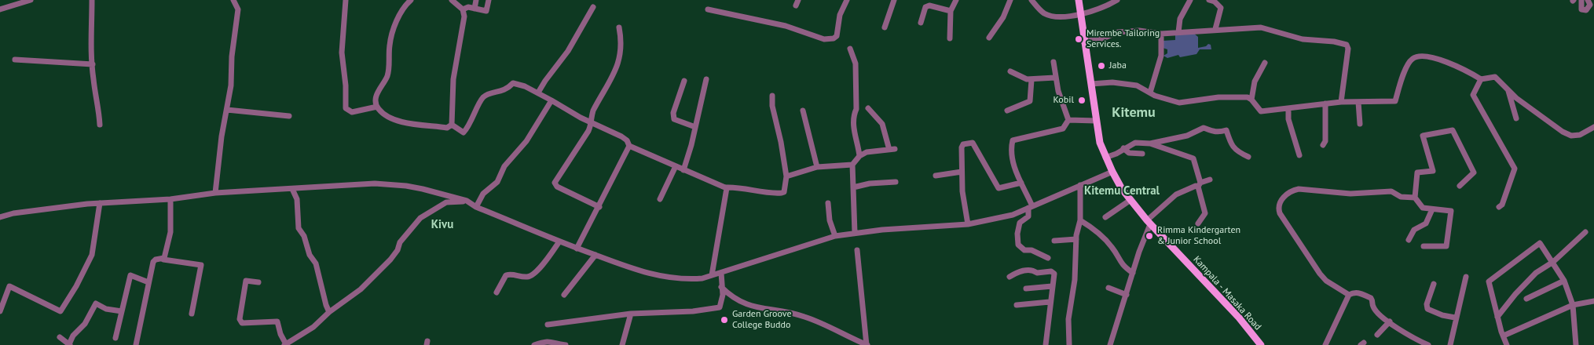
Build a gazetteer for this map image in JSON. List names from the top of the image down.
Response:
{
  "streets": {
    "main road": ["Kampala - Masaka Road"]
  },
  "districts": ["Kitemu", "Kitemu Central", "Kivu"],
  "places": [
    "Mirembe Tailoring Services.",
    "Jaba",
    "Kobil",
    "Rimma Kindergarten & Junior School",
    "Garden Groove College Buddo"
  ]
}
